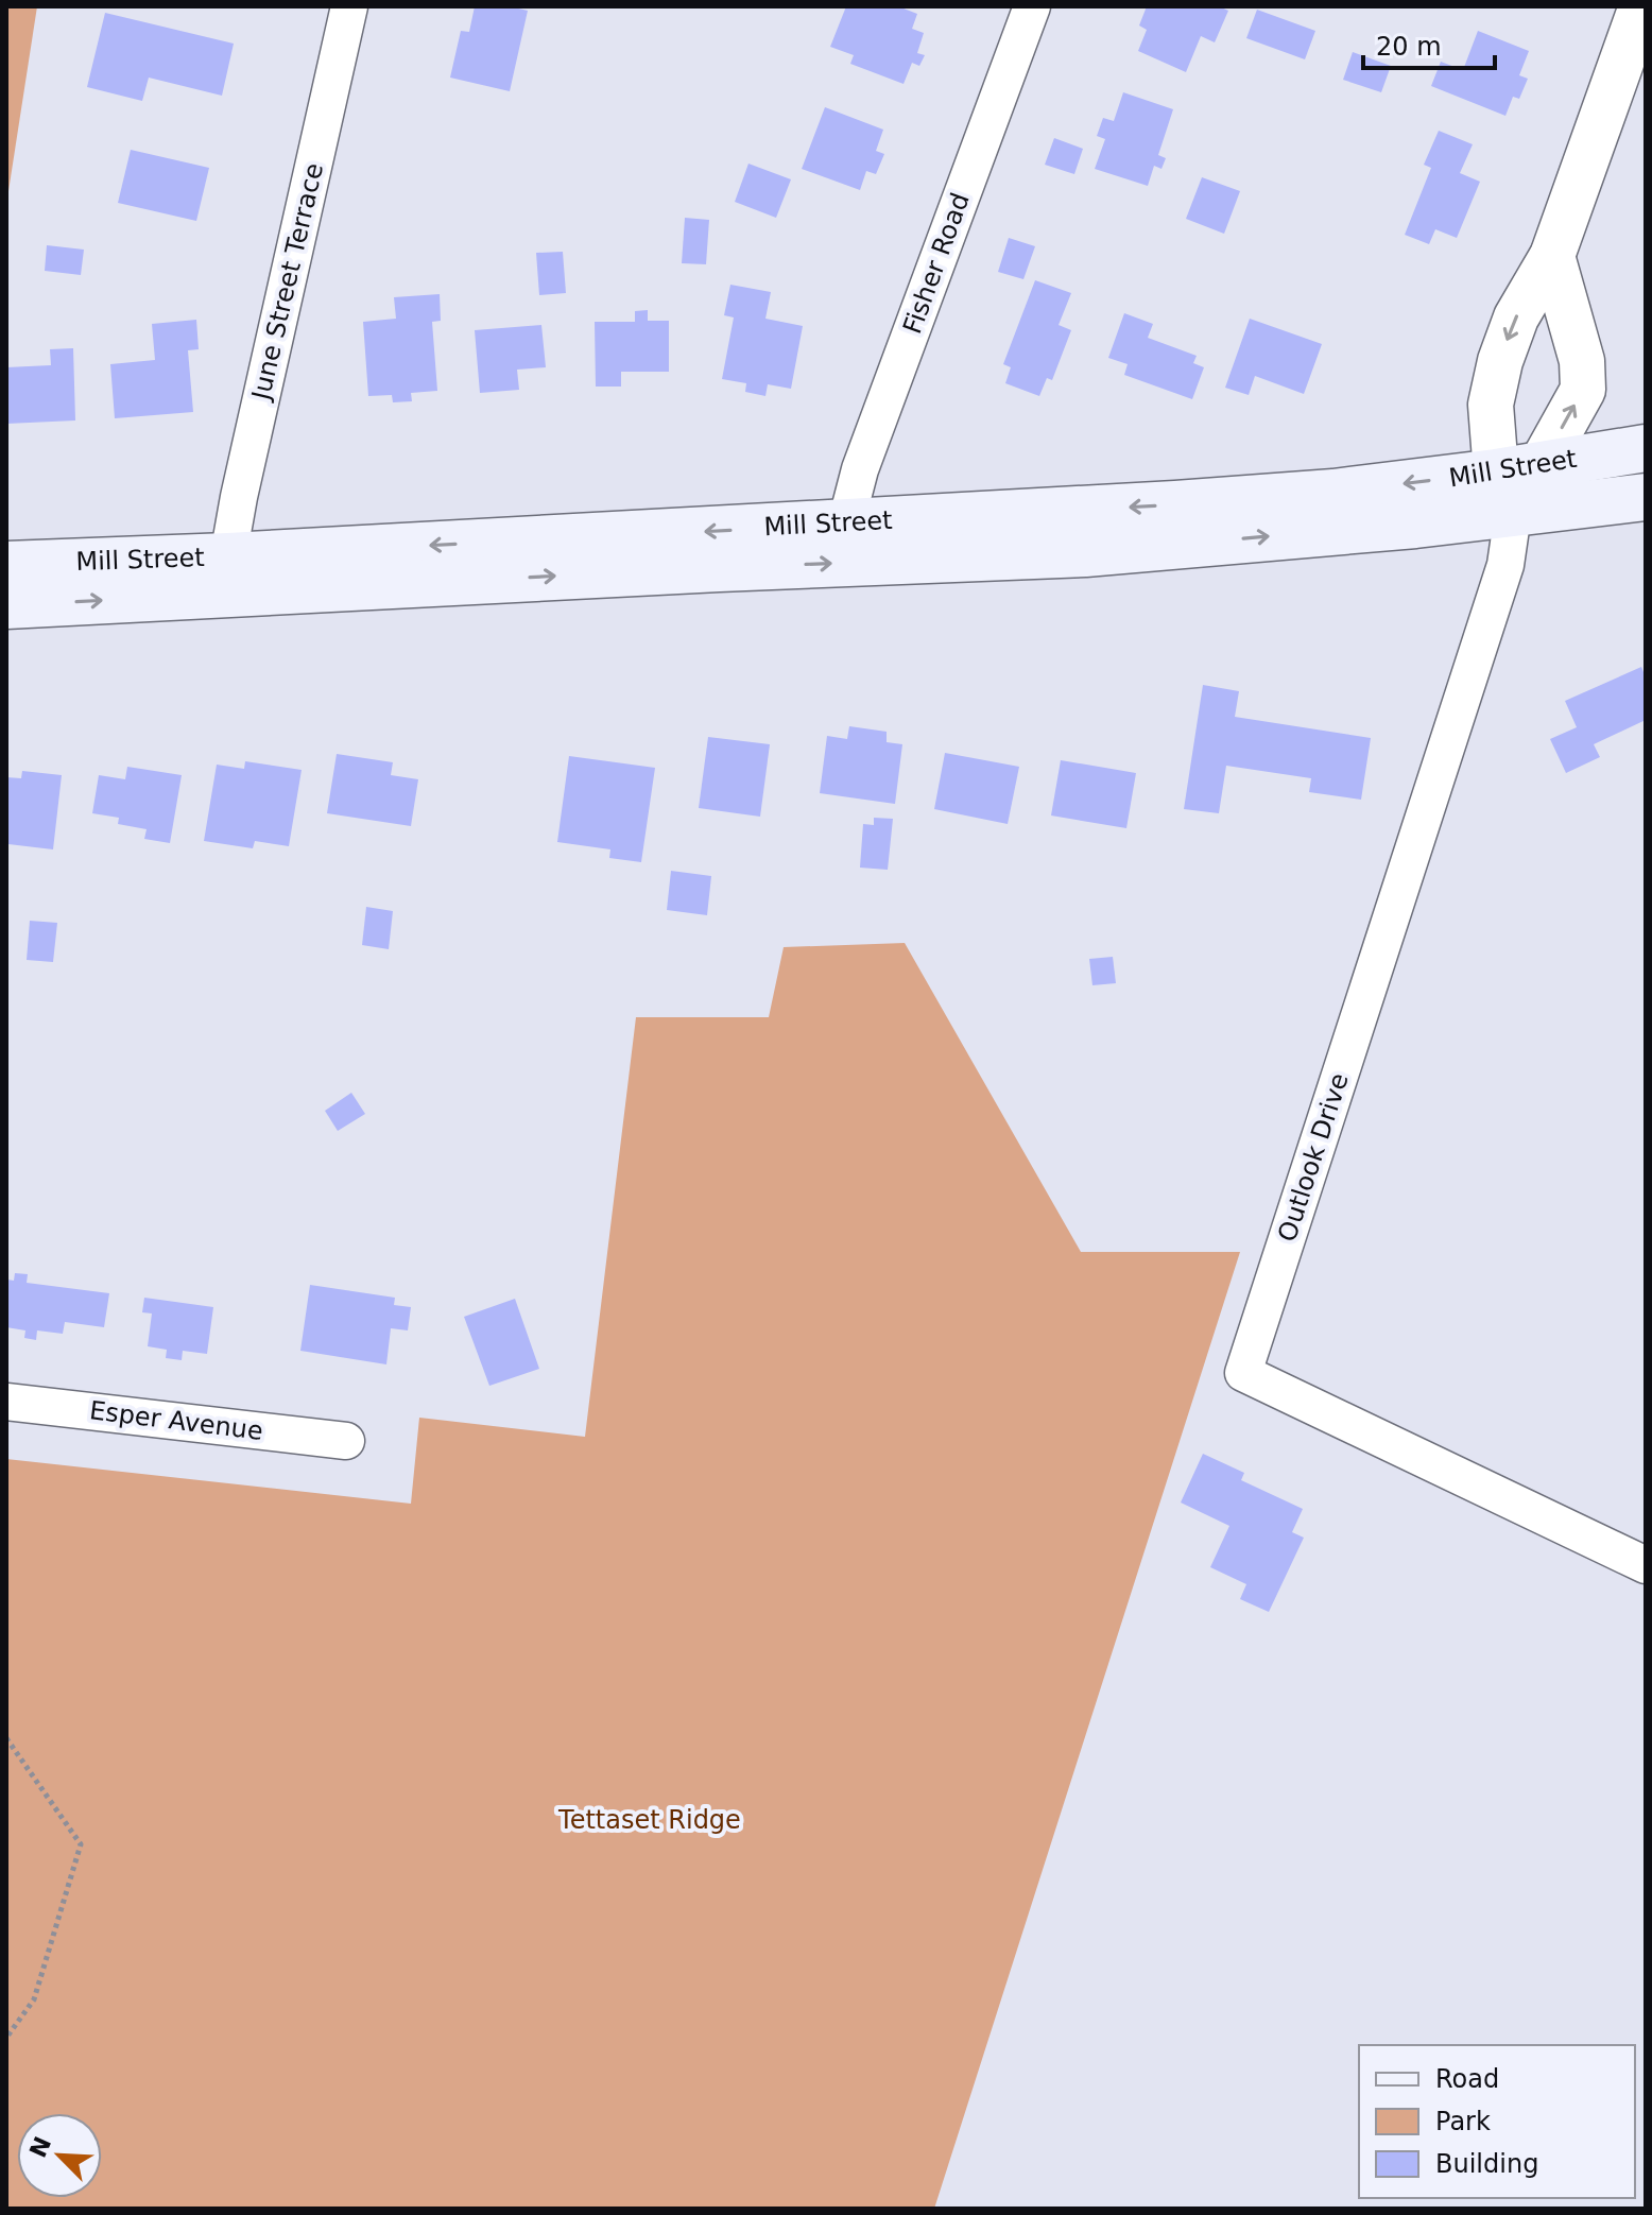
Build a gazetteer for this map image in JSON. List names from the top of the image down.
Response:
{
  "streets": {
    "main road": ["Mill Street"],
    "street": [
      "Fisher Road",
      "June Street Terrace",
      "Outlook Drive",
      "Esper Avenue"
    ]
  },
  "crossings": [
    ["Fisher Road", "Mill Street"],
    ["June Street Terrace", "Mill Street"],
    ["Mill Street", "Outlook Drive"]
  ],
  "parks": ["Tettaset Ridge"],
  "legend": ["Road", "Park", "Building"],
  "scale_bar": "20 m",
  "north": "top left"
}
